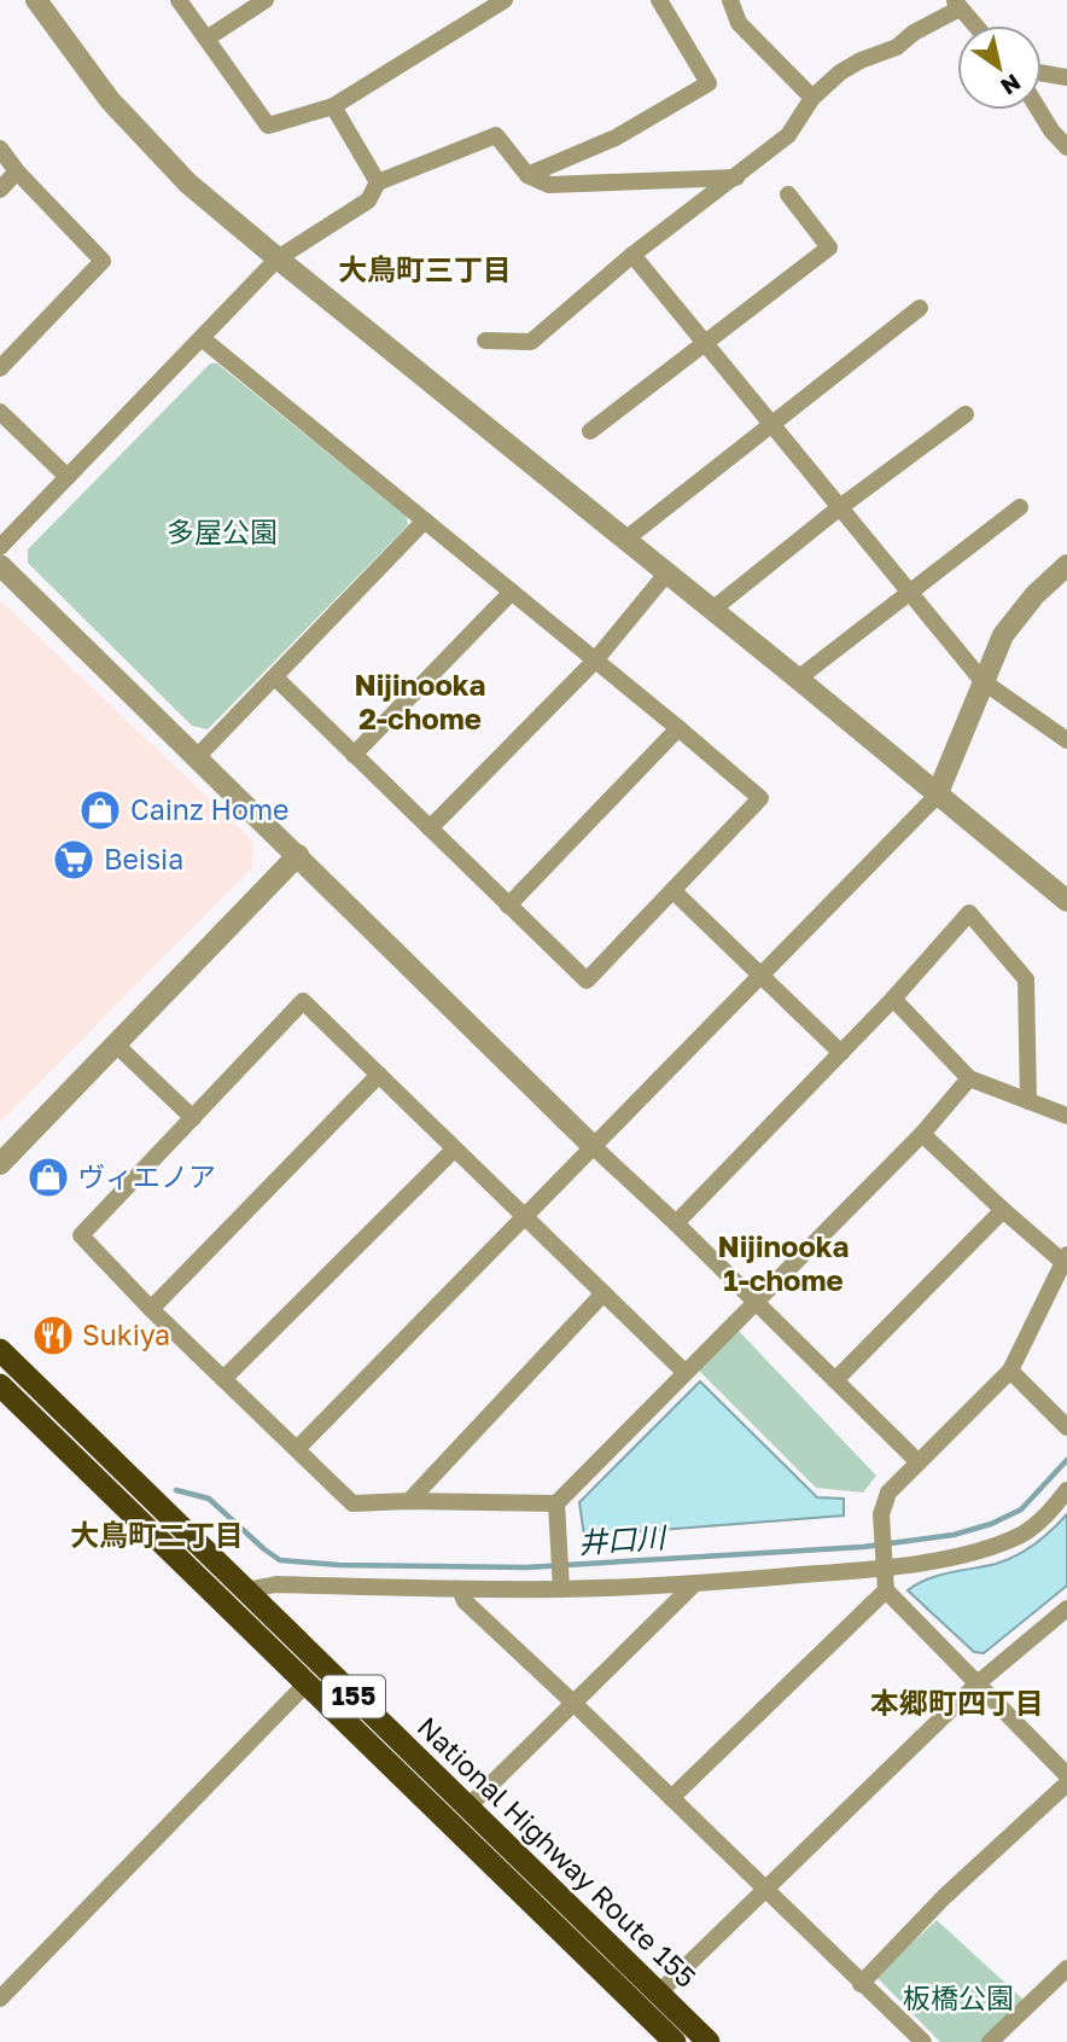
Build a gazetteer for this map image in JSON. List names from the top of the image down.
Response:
{
  "streets": {
    "highway": ["155", "National Highway Route 155"]
  },
  "districts": [
    "大鳥町三丁目",
    "Nijinooka 2-chome",
    "Nijinooka 1-chome",
    "大鳥町二丁目",
    "本郷町四丁目"
  ],
  "water": ["井口川"],
  "parks": ["多屋公園", "板橋公園"],
  "places": {
    "shop": ["Cainz Home", "ヴィエノア"],
    "supermarket": ["Beisia"],
    "restaurant": ["Sukiya"]
  },
  "north": "bottom right"
}
